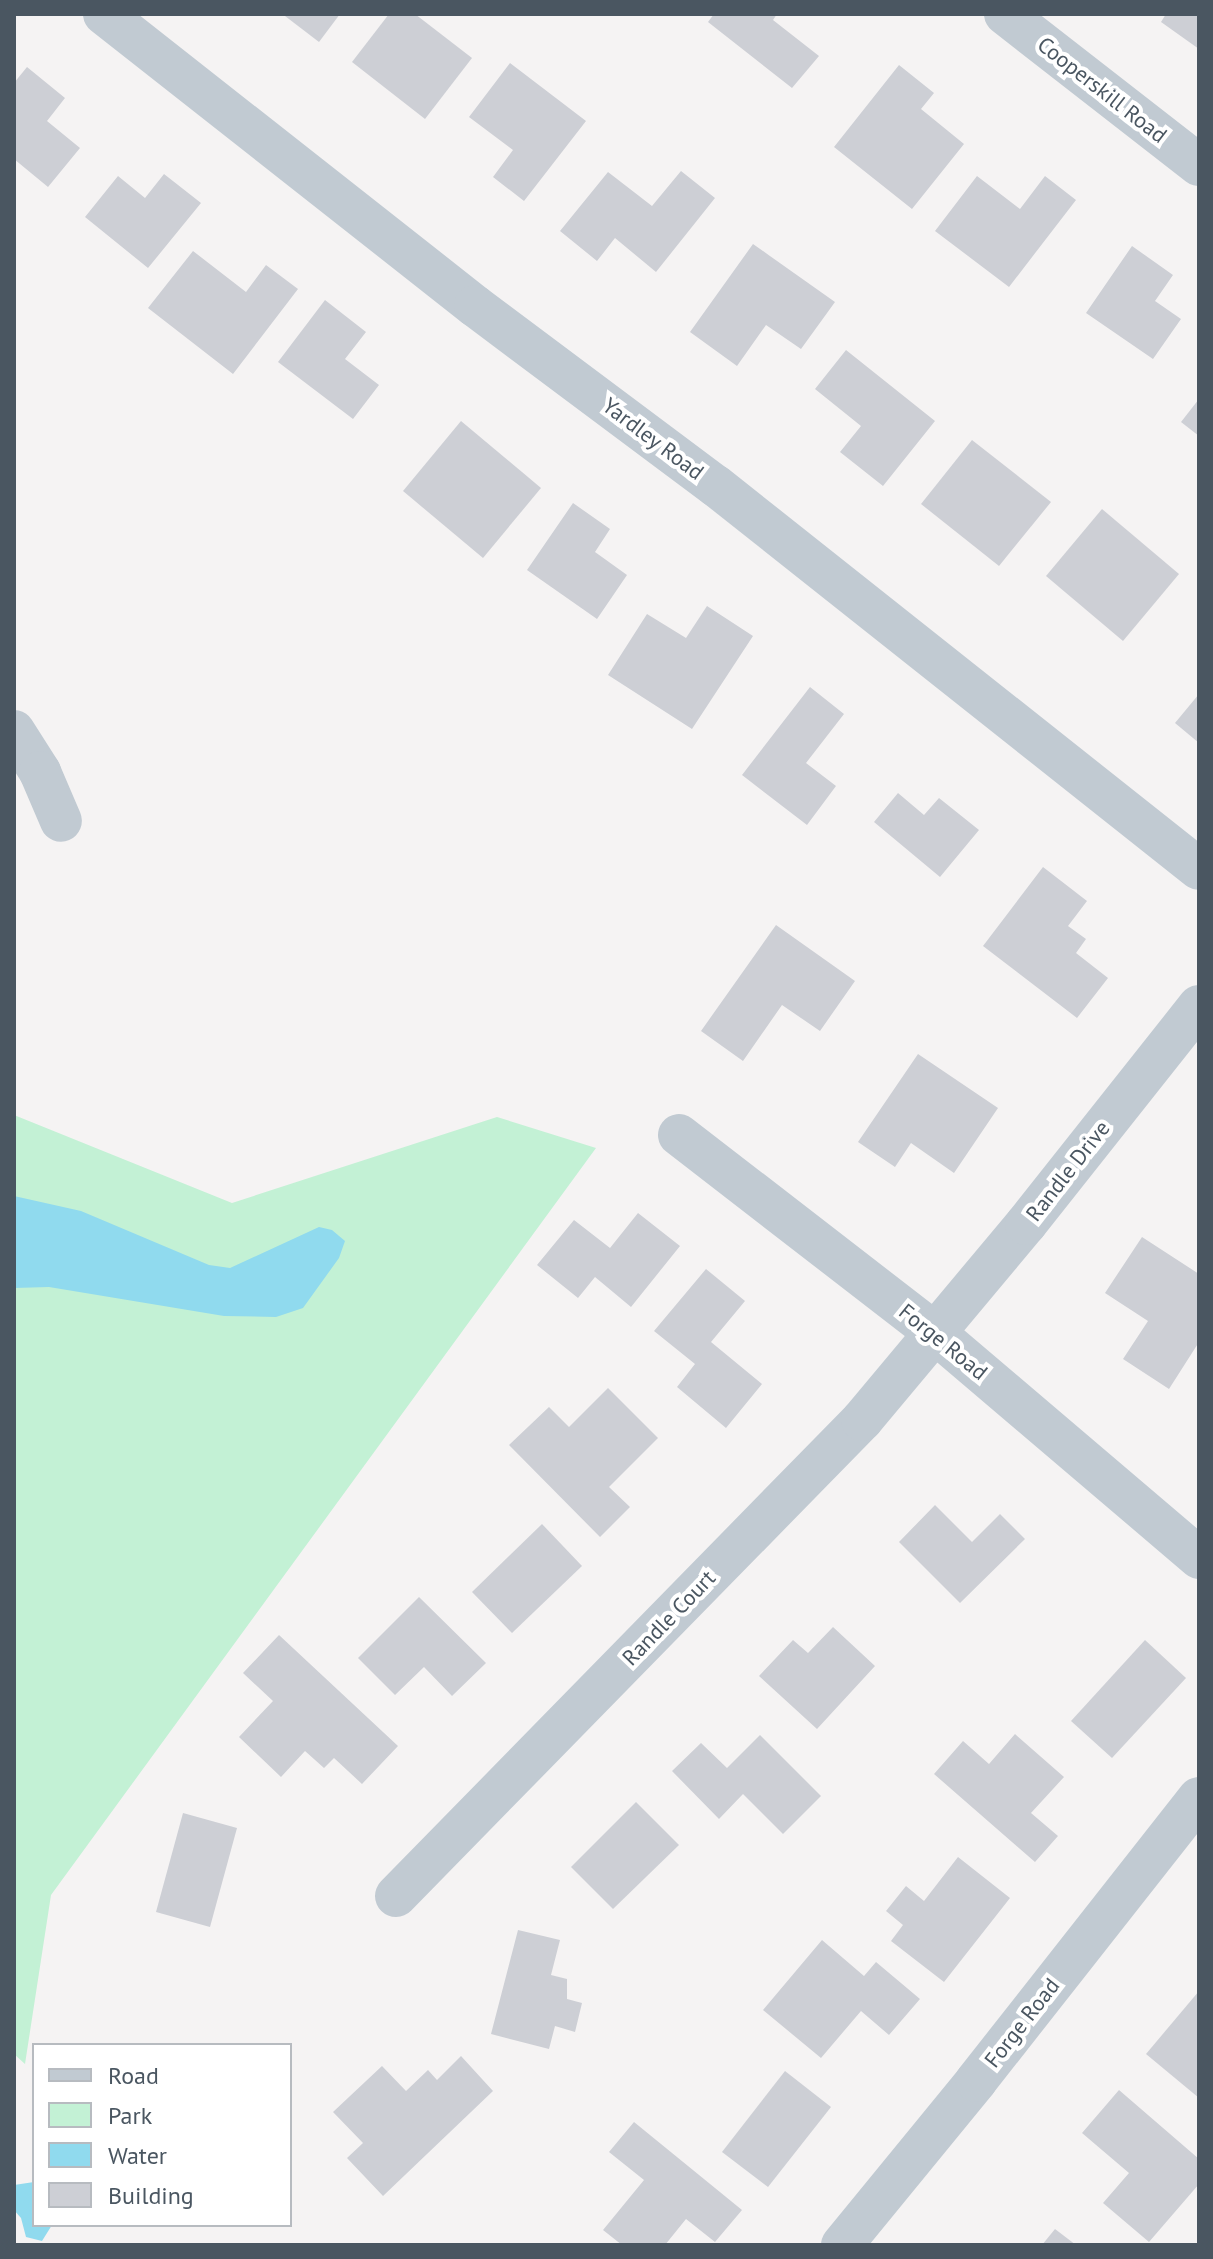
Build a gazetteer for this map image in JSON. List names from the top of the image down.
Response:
{
  "streets": {
    "street": [
      "Cooperskill Road",
      "Yardley Road",
      "Randle Drive",
      "Forge Road",
      "Randle Court"
    ]
  },
  "crossings": [
    ["Randle Drive", "Forge Road"],
    ["Randle Drive", "Randle Court"],
    ["Forge Road", "Randle Court"]
  ],
  "legend": [
    "Road",
    "Park",
    "Water",
    "Building"
  ]
}
